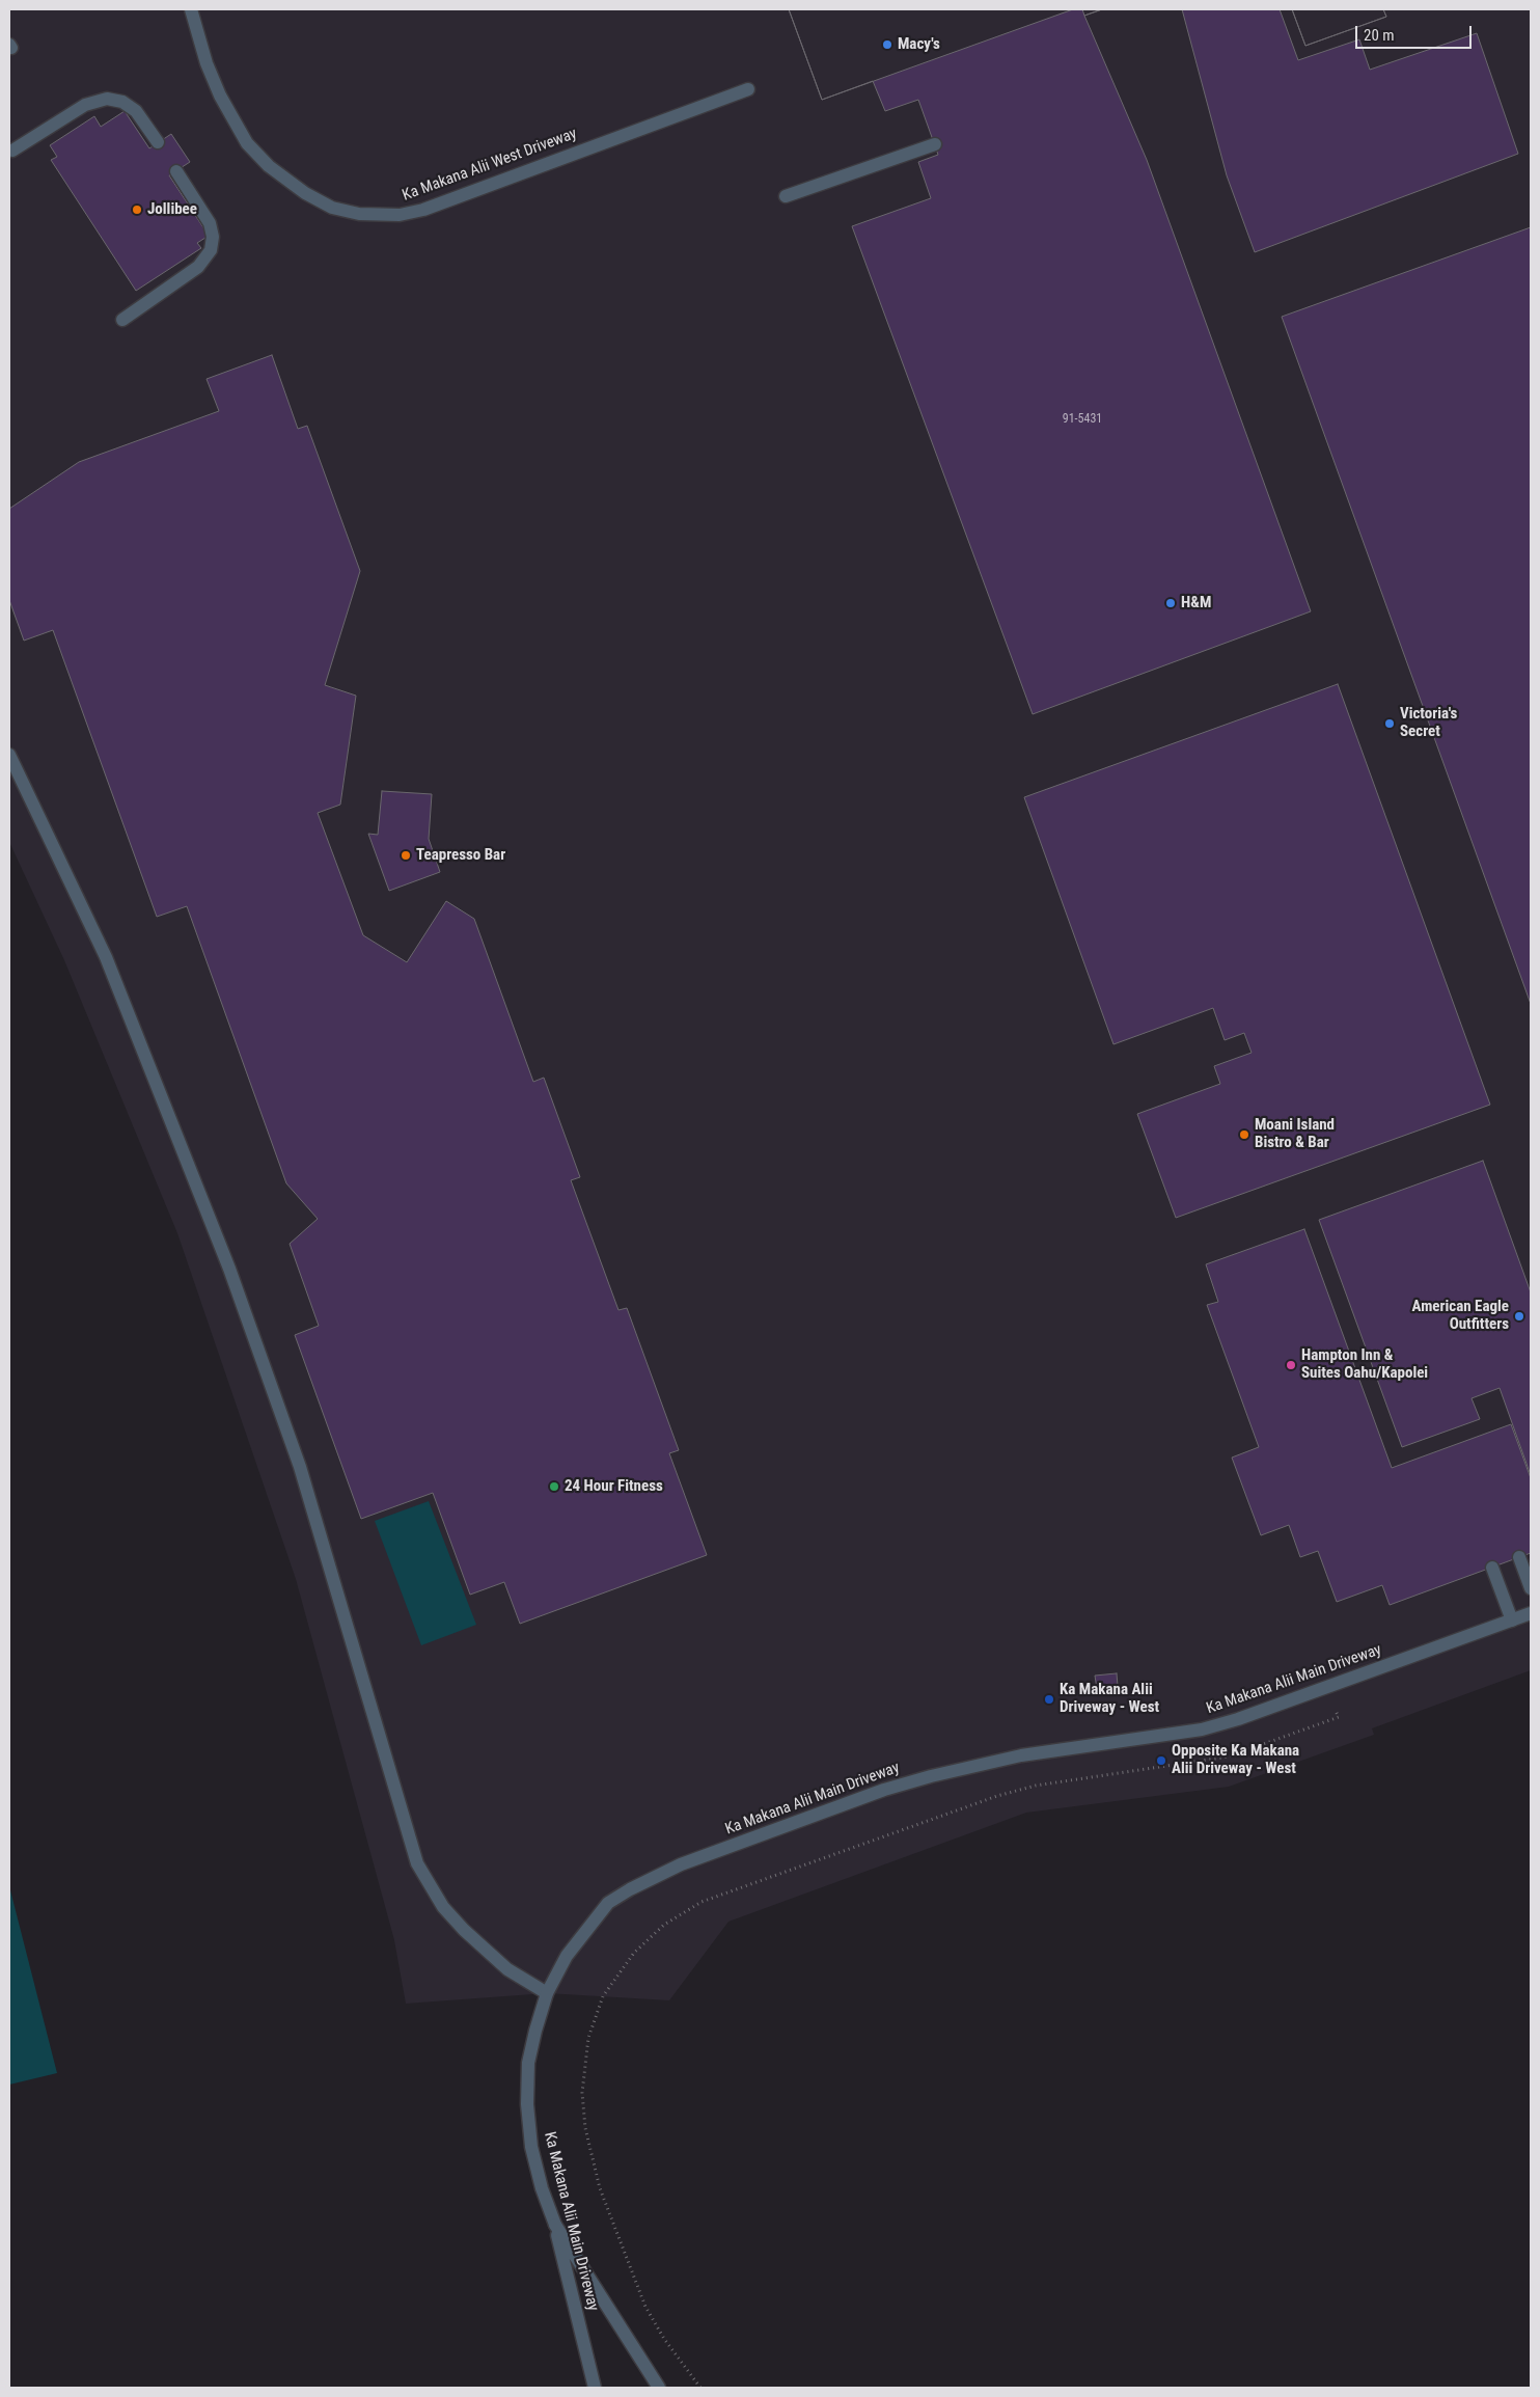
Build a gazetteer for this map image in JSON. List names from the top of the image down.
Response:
{
  "streets": {
    "street": ["Ka Makana Alii West Driveway", "Ka Makana Alii Main Driveway"]
  },
  "places": [
    "Macy's",
    "Jollibee",
    "H&M",
    "Victoria's Secret",
    "Teapresso Bar",
    "Moani Island Bistro & Bar",
    "American Eagle Outfitters",
    "Hampton Inn & Suites Oahu/Kapolei",
    "24 Hour Fitness",
    "Ka Makana Alii Driveway - West",
    "Opposite Ka Makana Alii Driveway - West"
  ],
  "house_numbers": ["91-5431"],
  "scale_bar": "20 m"
}
